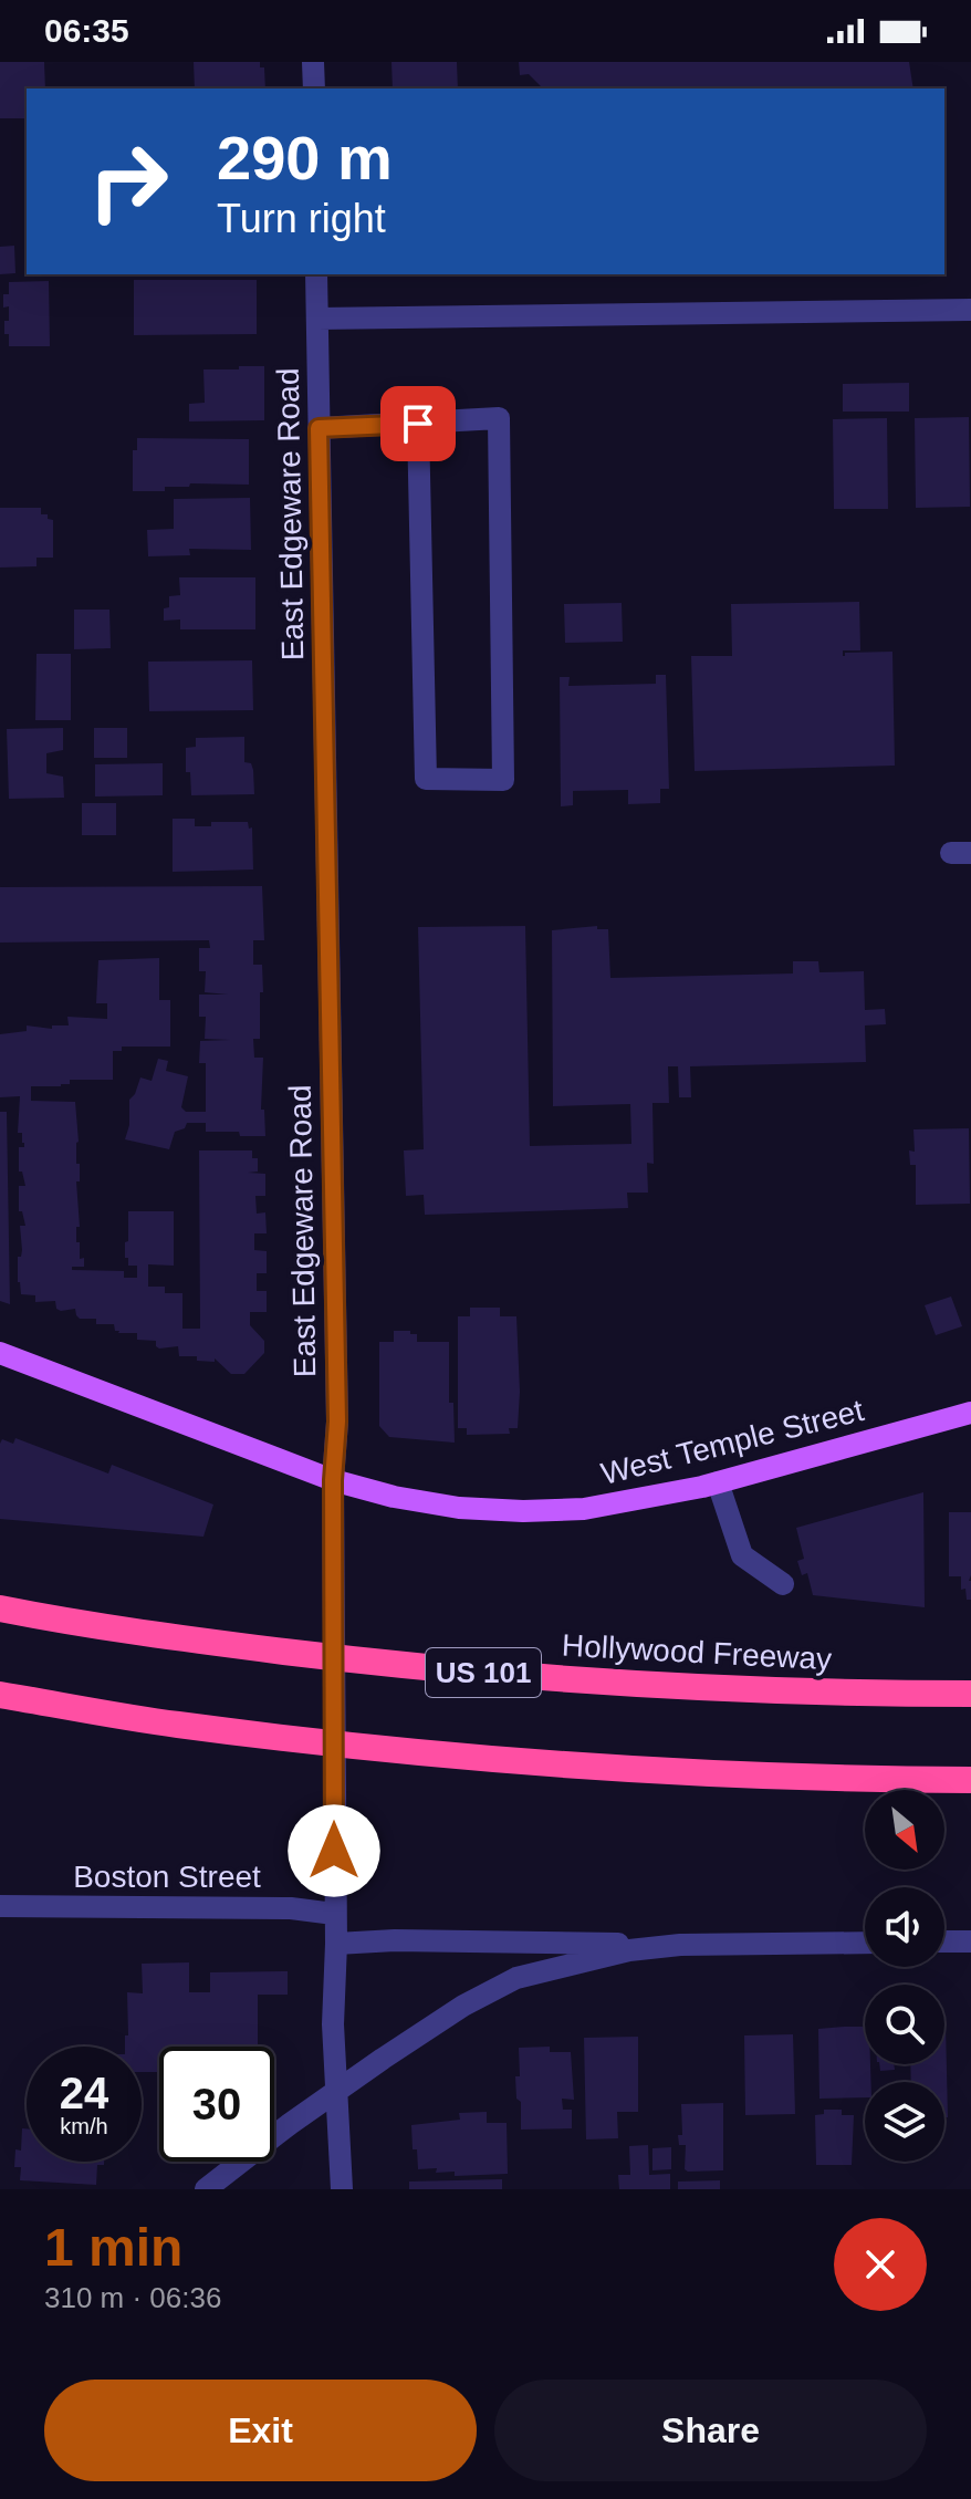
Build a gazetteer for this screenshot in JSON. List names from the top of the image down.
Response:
{
  "streets": {
    "highway": ["Hollywood Freeway", "US 101"],
    "main road": ["West Temple Street"],
    "street": ["East Edgeware Road", "Boston Street"]
  },
  "crossings": [
    ["East Edgeware Road", "West Temple Street"],
    ["East Edgeware Road", "Boston Street"]
  ],
  "north": "bottom right",
  "page": {
    "status": "06:35",
    "turn": ["290 m", "Turn right"],
    "speed": "24 km/h",
    "limit": "30",
    "heading": ["1 min", "310 m · 06:36"],
    "buttons": ["Exit", "Share"]
  }
}
